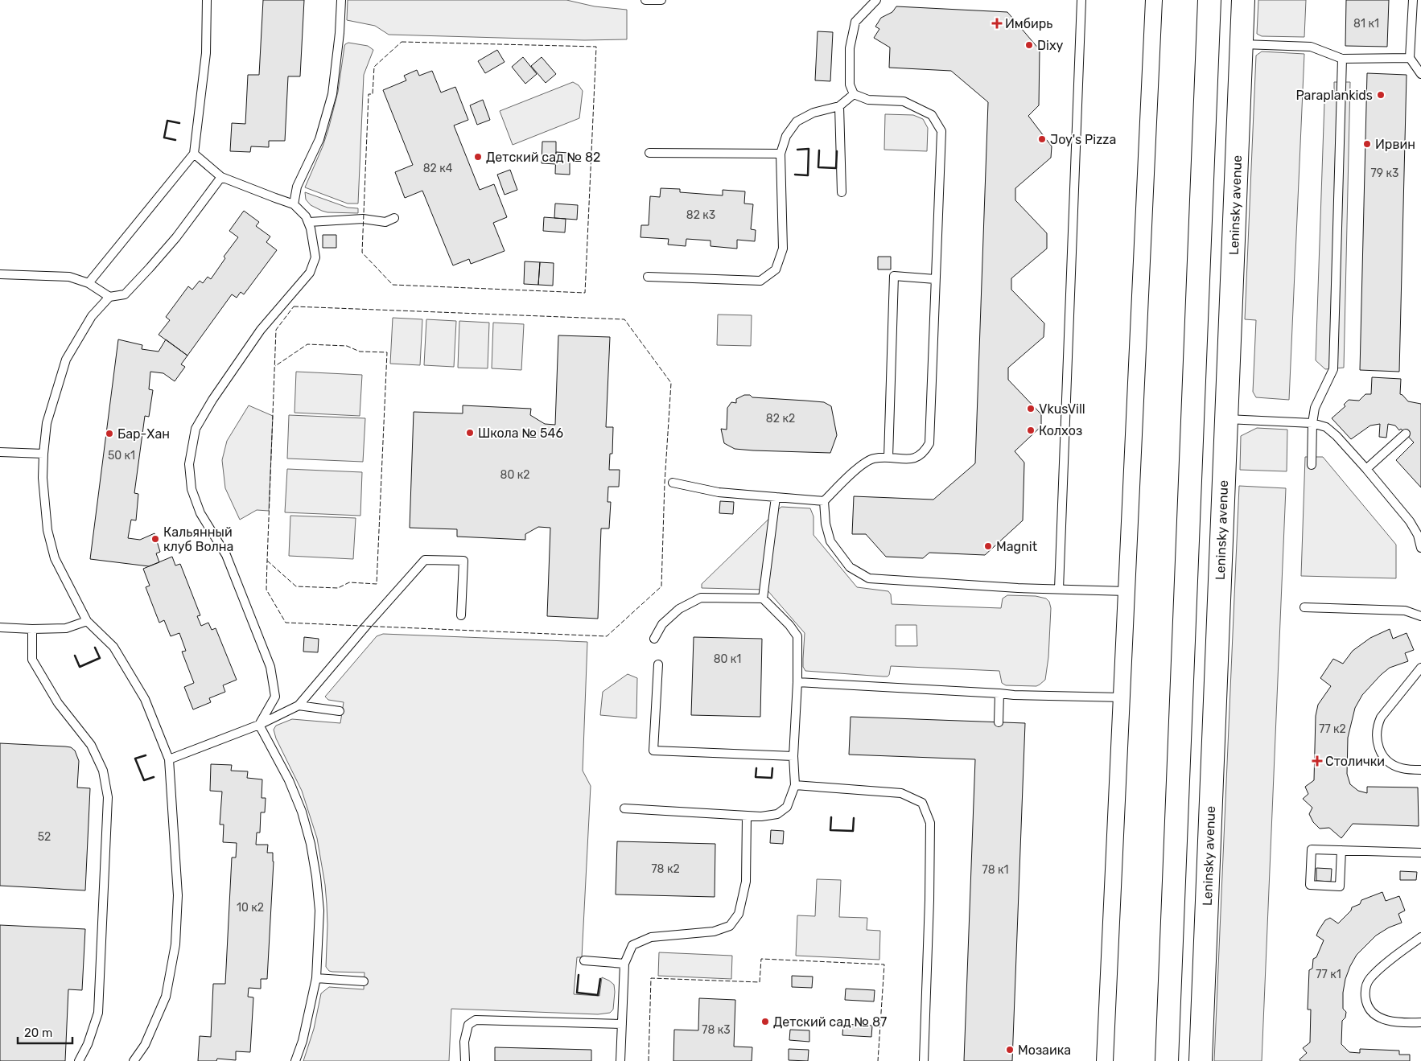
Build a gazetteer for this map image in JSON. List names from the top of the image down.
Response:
{
  "streets": {
    "main road": ["Leninsky avenue"]
  },
  "places": {
    "health": ["Имбирь", "Столички"],
    "other": [
      "Dixy",
      "Paraplankids",
      "Joy's Pizza",
      "Ирвин",
      "Детский сад № 82",
      "VkusVill",
      "Колхоз",
      "Школа № 546",
      "Бар-Хан",
      "Кальянный клуб Волна",
      "Magnit",
      "Детский сад № 87",
      "Мозаика"
    ]
  },
  "house_numbers": [
    "81 к1",
    "82 к4",
    "79 к3",
    "82 к3",
    "82 к2",
    "50 к1",
    "80 к2",
    "80 к1",
    "77 к2",
    "52",
    "78 к2",
    "78 к1",
    "10 к2",
    "77 к1",
    "78 к3"
  ],
  "scale_bar": "20 m"
}
